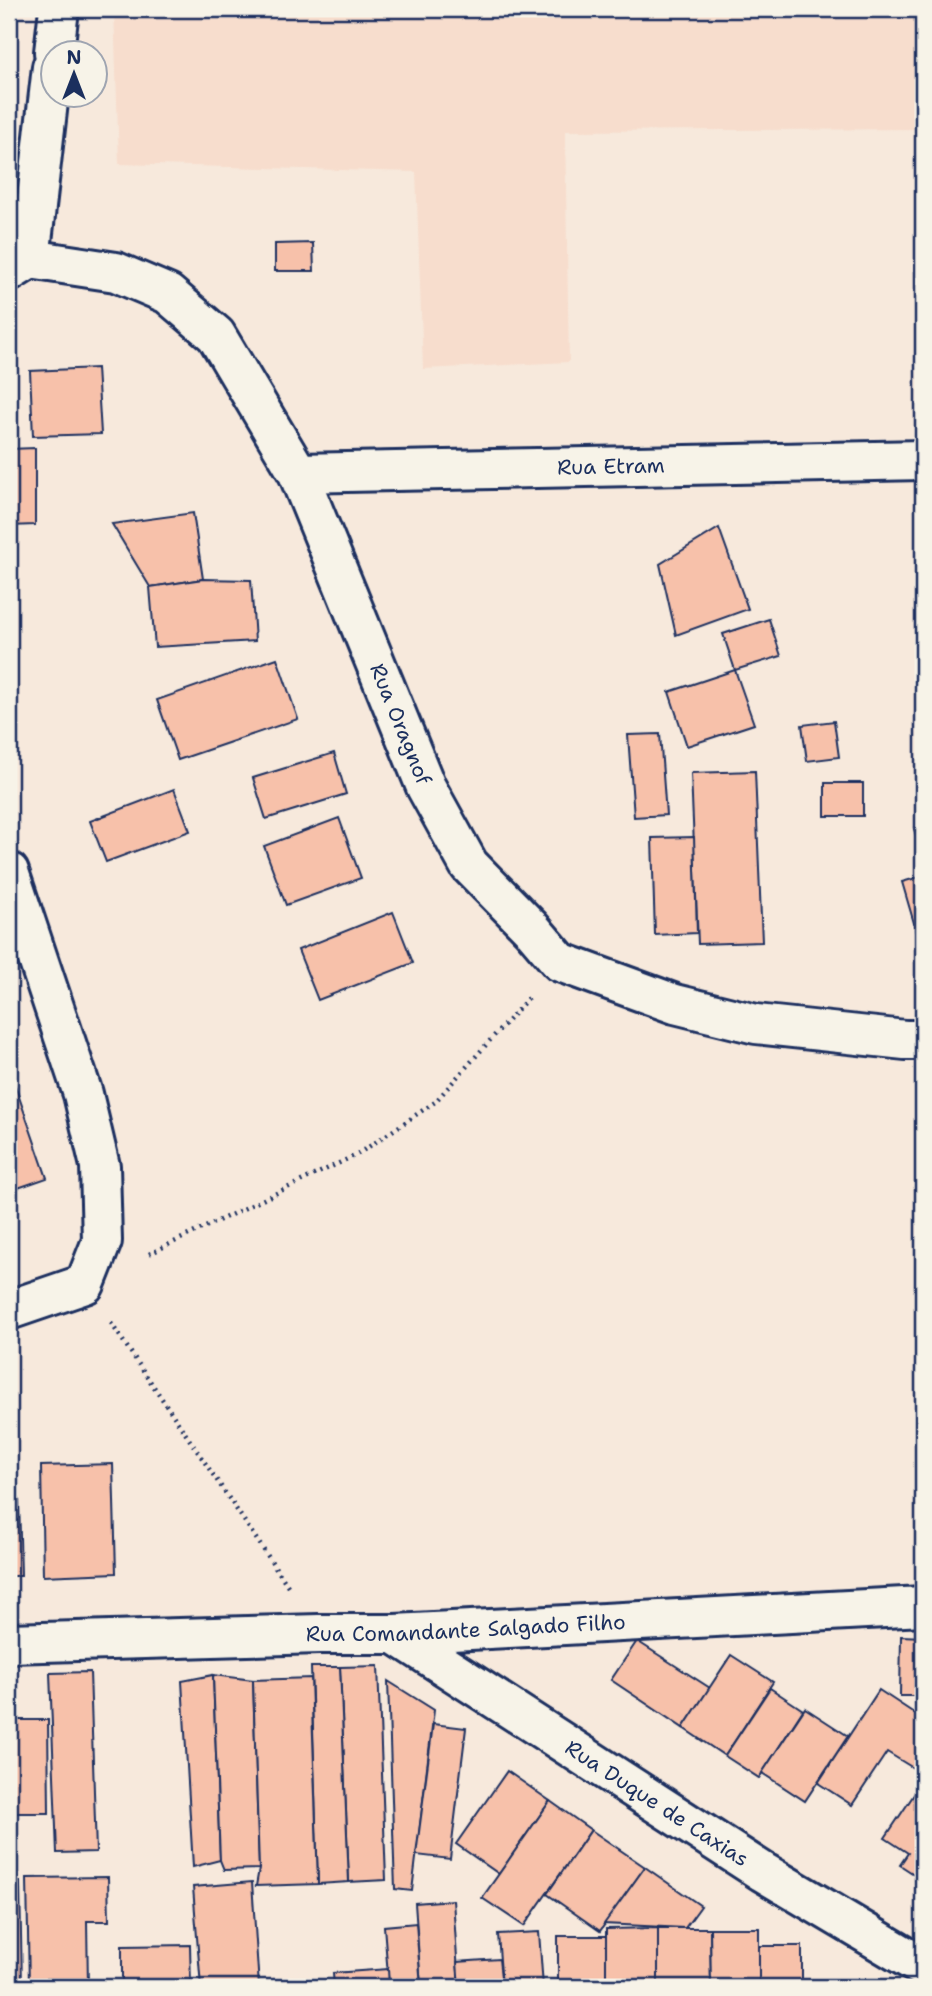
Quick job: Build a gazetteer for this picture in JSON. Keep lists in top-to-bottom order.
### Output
{
  "streets": {
    "street": [
      "Rua Etram",
      "Rua Oragnof",
      "Rua Comandante Salgado Filho",
      "Rua Duque de Caxias"
    ]
  },
  "crossings": [
    ["Rua Etram", "Rua Oragnof"],
    ["Rua Comandante Salgado Filho", "Rua Duque de Caxias"]
  ],
  "north": "top"
}
